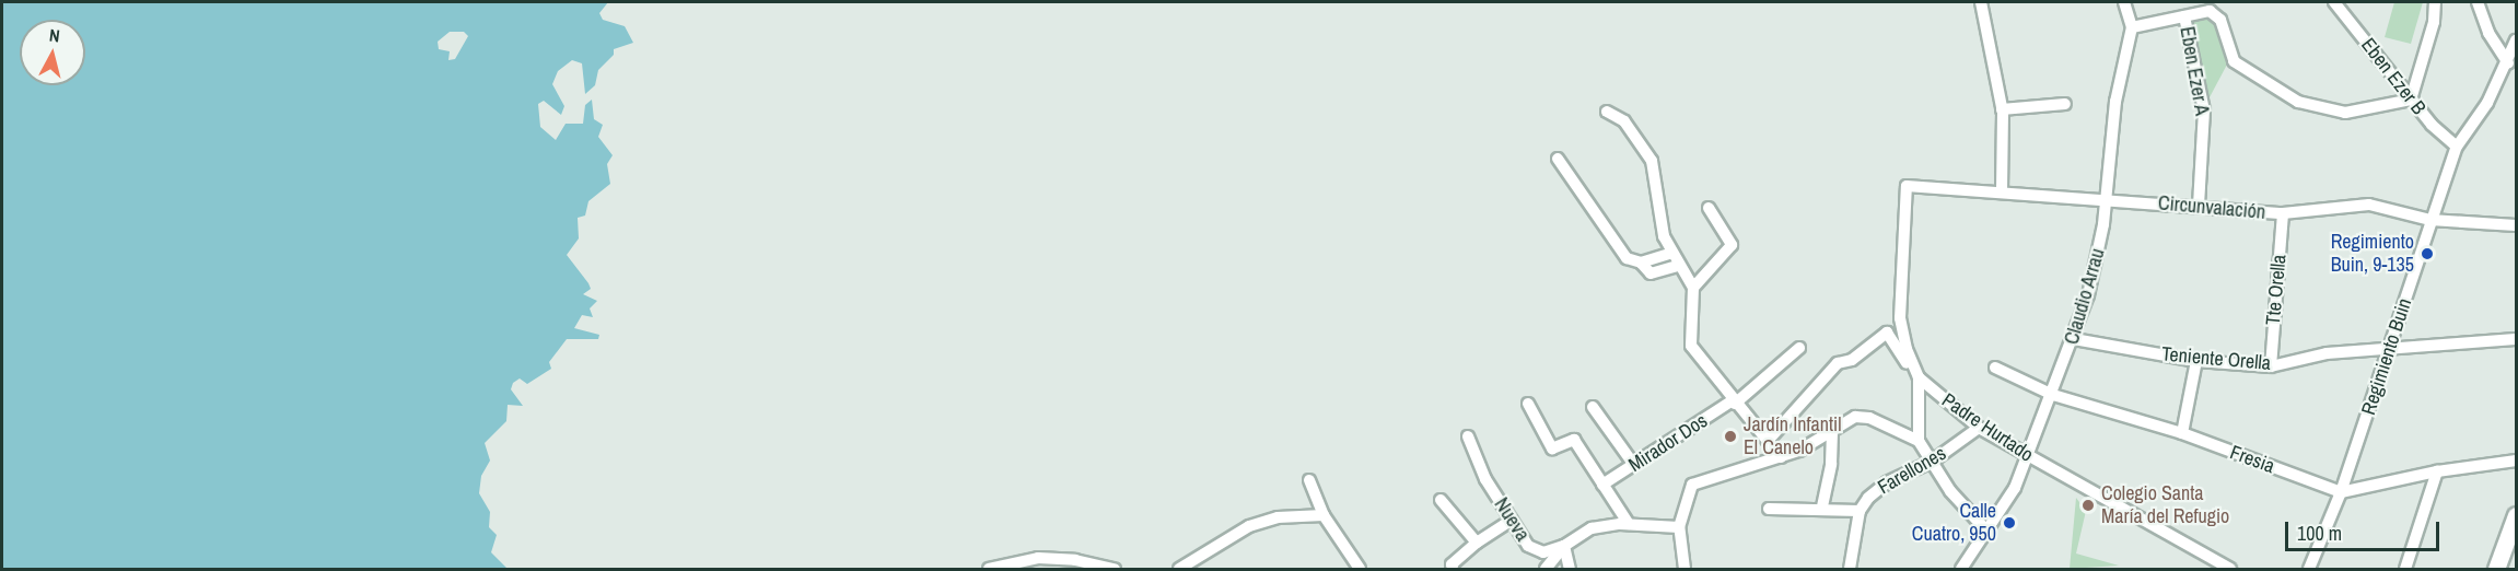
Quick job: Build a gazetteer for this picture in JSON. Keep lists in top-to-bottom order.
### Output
{
  "streets": {
    "street": [
      "Eben Ezer A",
      "Eben Ezer B",
      "Circunvalación",
      "Tte Orella",
      "Claudio Arrau",
      "Regimiento Buin",
      "Teniente Orella",
      "Padre Hurtado",
      "Mirador Dos",
      "Fresia",
      "Farellones",
      "Nueva"
    ]
  },
  "crossings": [
    ["Eben Ezer A", "Circunvalación"],
    ["Eben Ezer A", "Claudio Arrau"],
    ["Eben Ezer B", "Regimiento Buin"],
    ["Circunvalación", "Tte Orella"],
    ["Circunvalación", "Claudio Arrau"],
    ["Circunvalación", "Regimiento Buin"],
    ["Circunvalación", "Padre Hurtado"],
    ["Tte Orella", "Teniente Orella"],
    ["Claudio Arrau", "Teniente Orella"],
    ["Claudio Arrau", "Padre Hurtado"],
    ["Claudio Arrau", "Fresia"],
    ["Regimiento Buin", "Teniente Orella"],
    ["Regimiento Buin", "Fresia"],
    ["Padre Hurtado", "Farellones"]
  ],
  "places": [
    "Regimiento Buin, 9-135",
    "Jardín Infantil El Canelo",
    "Colegio Santa María del Refugio",
    "Calle Cuatro, 950"
  ],
  "scale_bar": "100 m",
  "north": "top"
}
